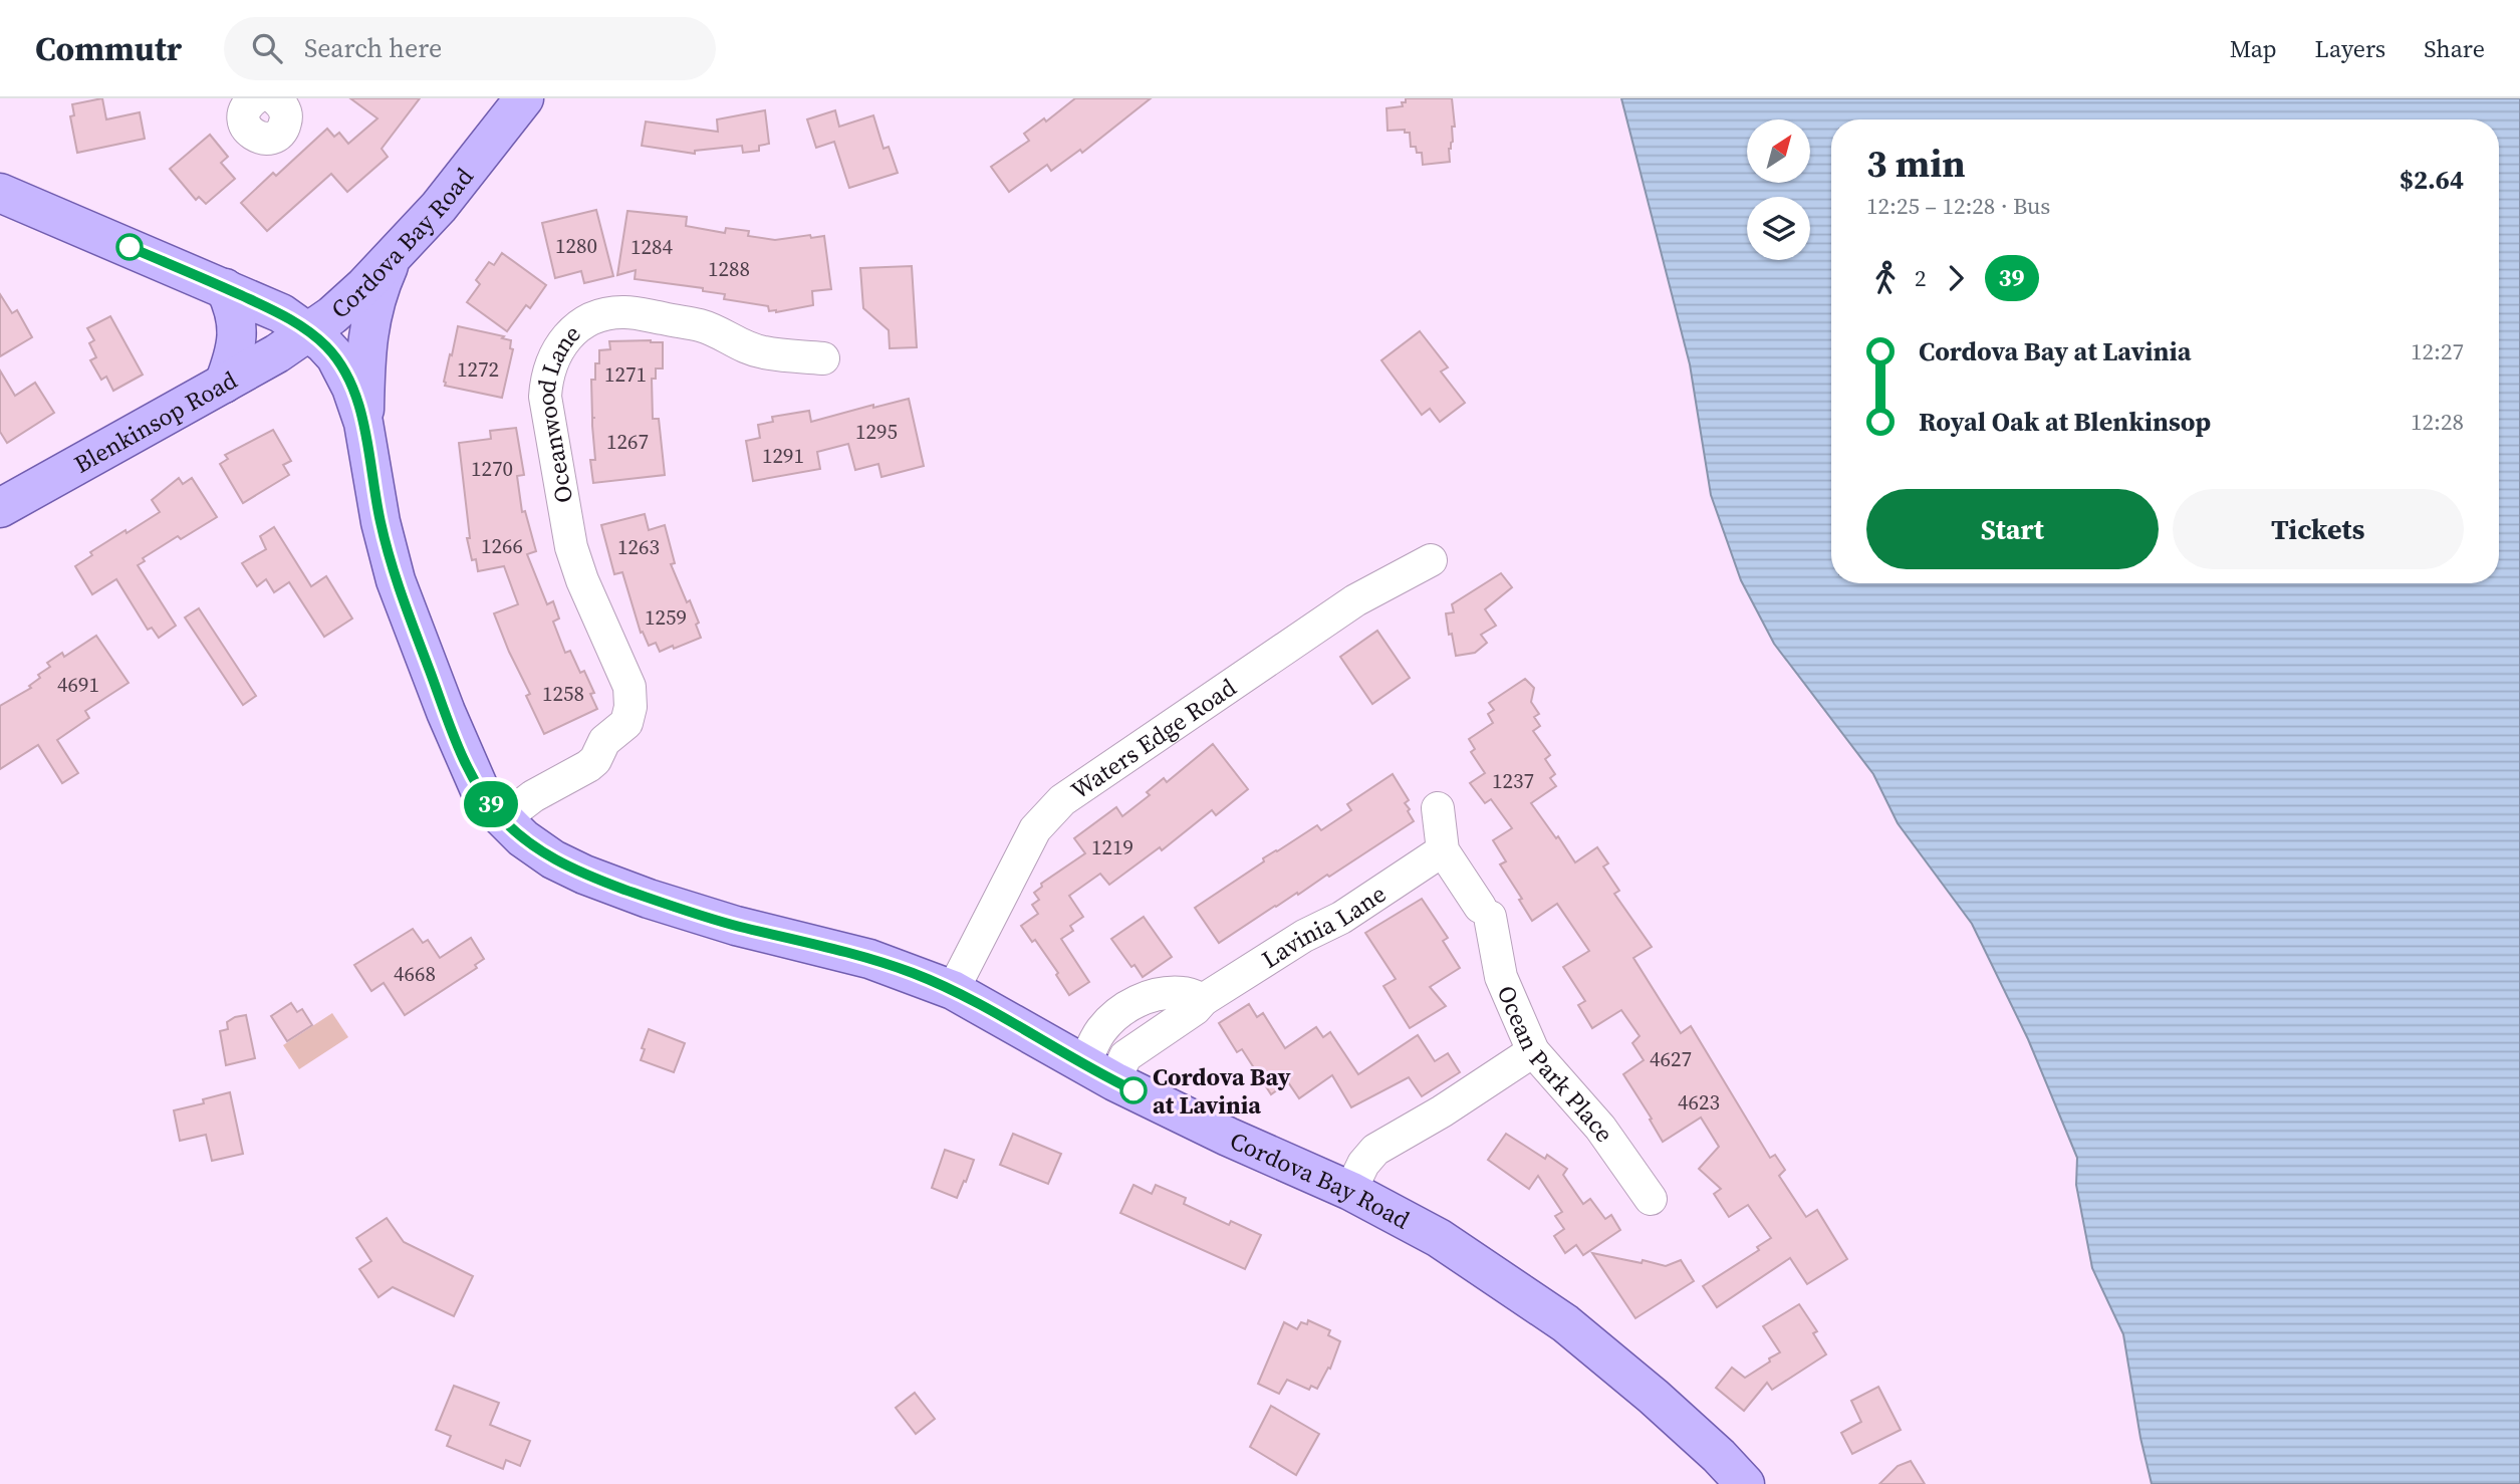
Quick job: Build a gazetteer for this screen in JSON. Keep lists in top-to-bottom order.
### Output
{
  "streets": {
    "main road": ["Cordova Bay Road", "Blenkinsop Road"],
    "street": [
      "Oceanwood Lane",
      "Waters Edge Road",
      "Lavinia Lane",
      "Ocean Park Place"
    ]
  },
  "crossings": [
    ["Cordova Bay Road", "Oceanwood Lane"],
    ["Cordova Bay Road", "Blenkinsop Road"],
    ["Cordova Bay Road", "Waters Edge Road"],
    ["Cordova Bay Road", "Lavinia Lane"],
    ["Lavinia Lane", "Ocean Park Place"]
  ],
  "places": ["Cordova Bay at Lavinia"],
  "lines": ["bus line 39"],
  "house_numbers": [
    "1280",
    "1284",
    "1288",
    "1272",
    "1271",
    "1295",
    "1267",
    "1291",
    "1270",
    "1266",
    "1263",
    "1259",
    "4691",
    "1258",
    "1237",
    "1219",
    "4668",
    "4627",
    "4623"
  ],
  "north": "top right",
  "page": {
    "header": "Commutr",
    "search": "Search here",
    "nav": ["Map", "Layers", "Share"],
    "on_map": "39",
    "heading": ["3 min", "12:25 – 12:28 · Bus", "$2.64"],
    "legs": ["2", "39"],
    "list": [
      {
        "name": "Cordova Bay at Lavinia",
        "value": "12:27"
      },
      {
        "name": "Royal Oak at Blenkinsop",
        "value": "12:28"
      }
    ],
    "buttons": ["Start", "Tickets"]
  }
}
